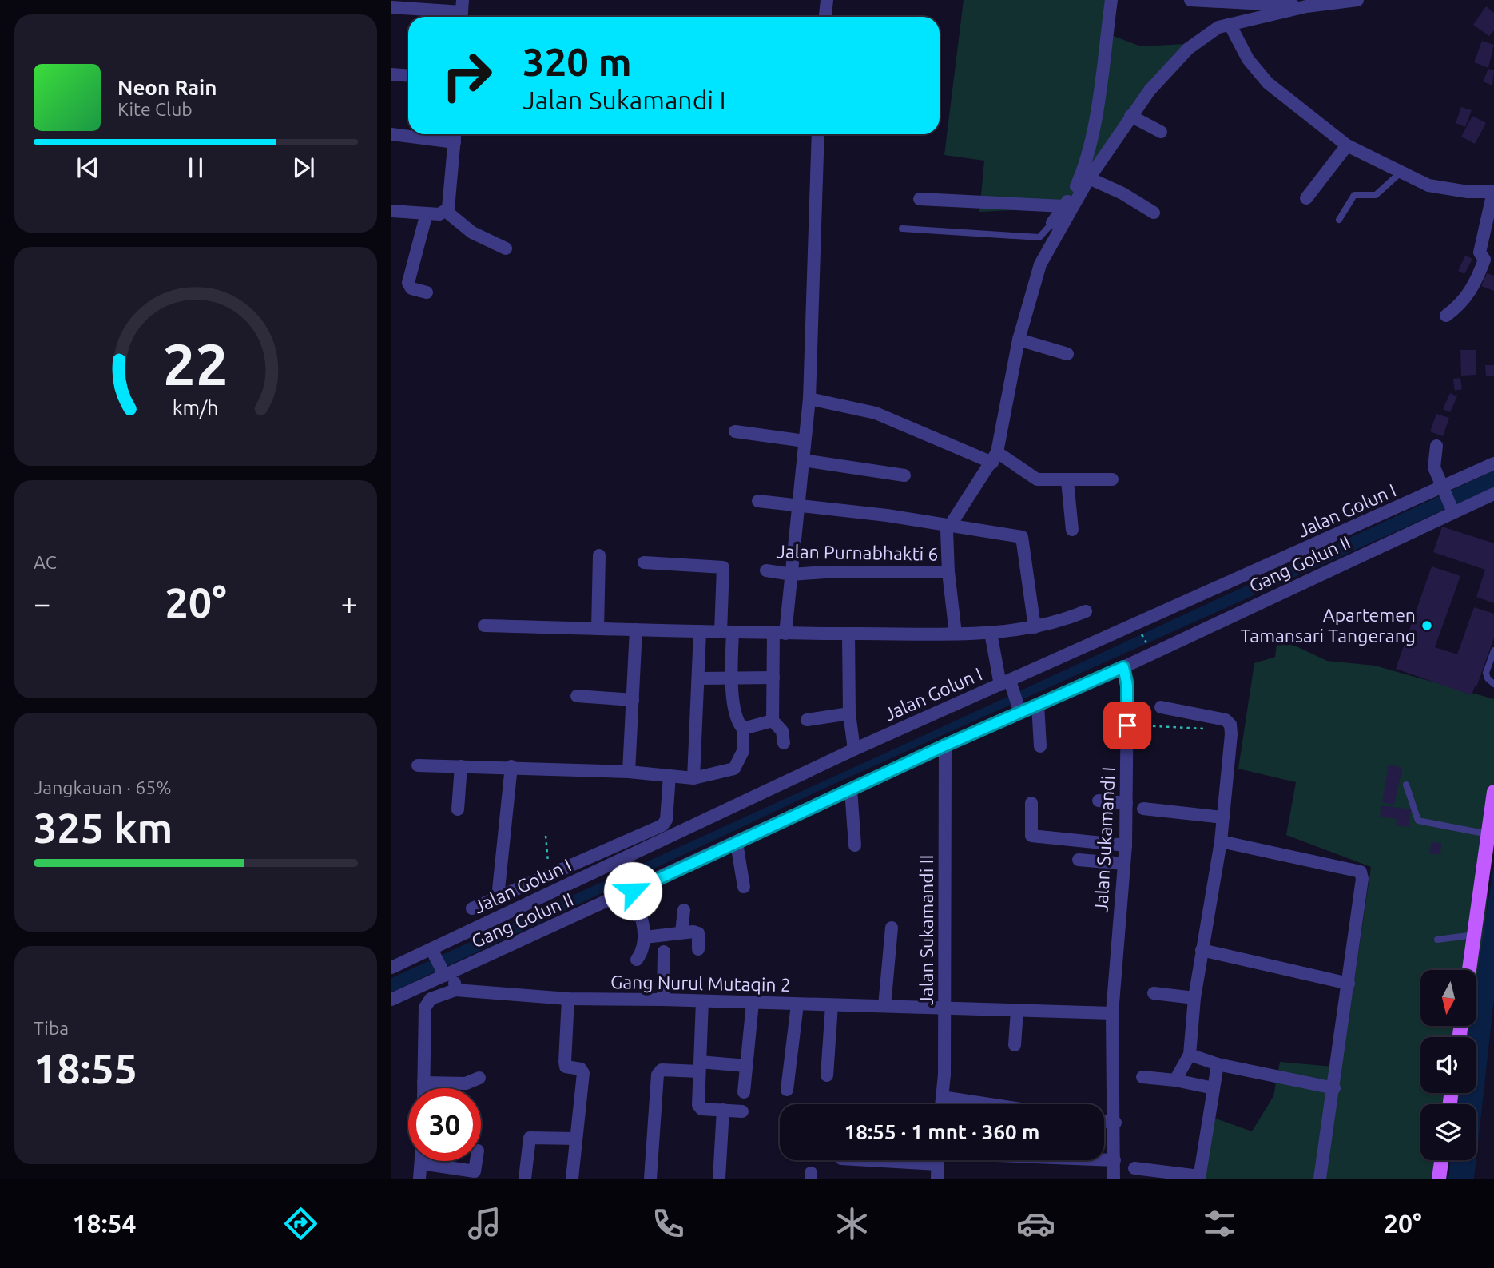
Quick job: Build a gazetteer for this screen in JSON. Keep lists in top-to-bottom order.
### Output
{
  "streets": {
    "street": [
      "Jalan Golun I",
      "Jalan Purnabhakti 6",
      "Gang Golun II",
      "Jalan Sukamandi I",
      "Jalan Sukamandi II",
      "Gang Nurul Mutaqin 2"
    ]
  },
  "crossings": [
    ["Gang Golun II", "Jalan Sukamandi I"],
    ["Gang Golun II", "Jalan Sukamandi II"],
    ["Jalan Sukamandi I", "Gang Nurul Mutaqin 2"],
    ["Jalan Sukamandi II", "Gang Nurul Mutaqin 2"]
  ],
  "places": ["Apartemen Tamansari Tangerang"],
  "north": "bottom",
  "page": {
    "turn": ["320 m", "Jalan Sukamandi I"],
    "song": ["Neon Rain", "Kite Club"],
    "tile": [
      "AC",
      ["Jangkauan · 65%", "325 km"],
      ["Tiba", "18:55"]
    ],
    "heat": ["−", "20°", "+"],
    "limit": "30",
    "trip": "18:55 · 1 mnt · 360 m",
    "tabs": ["18:54", "20°"],
    "gauge": ["22", "km/h"]
  }
}
